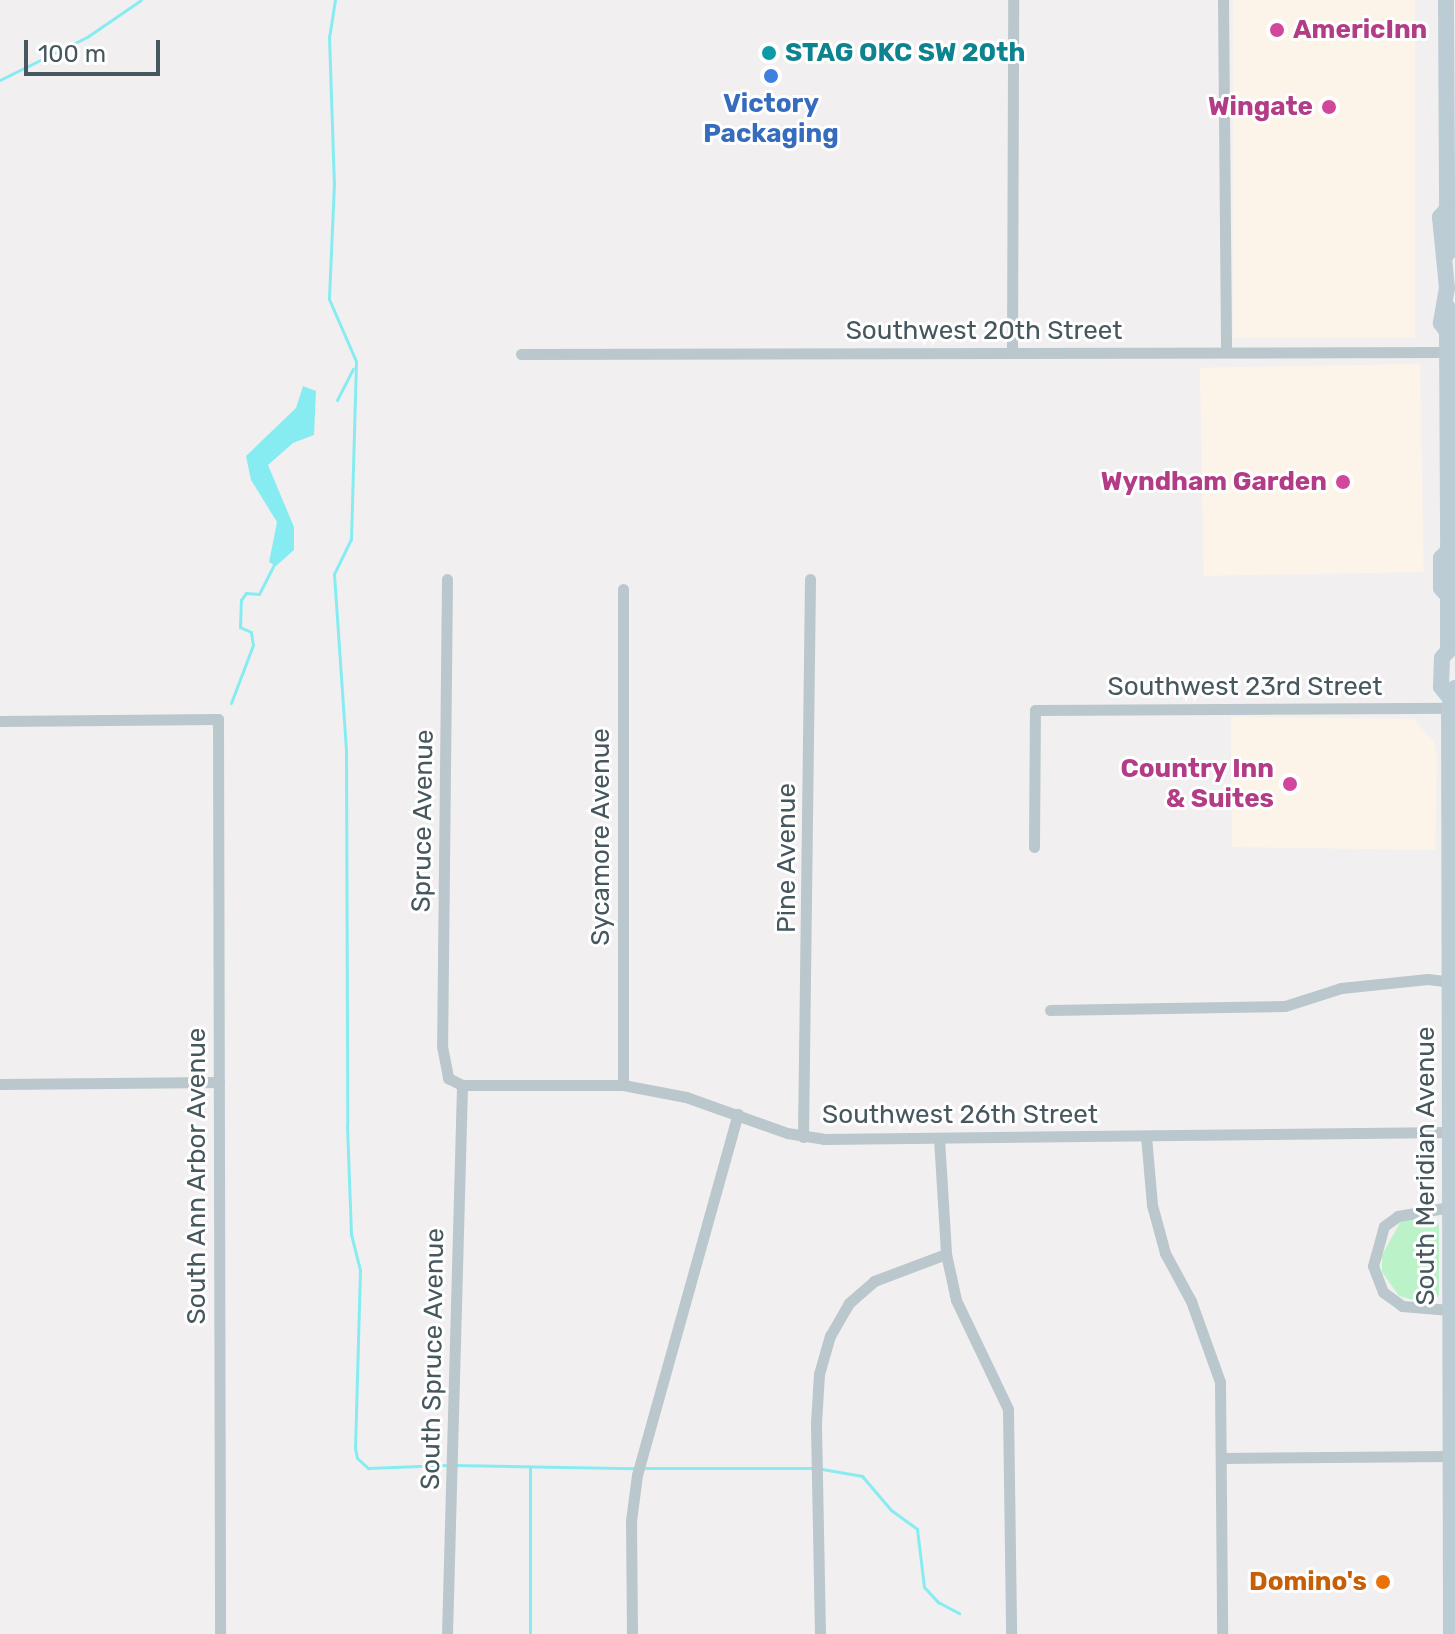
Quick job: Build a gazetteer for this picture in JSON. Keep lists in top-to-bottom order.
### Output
{
  "streets": {
    "main road": ["South Meridian Avenue"],
    "street": [
      "Southwest 20th Street",
      "Southwest 23rd Street",
      "Spruce Avenue",
      "Sycamore Avenue",
      "Pine Avenue",
      "Southwest 26th Street",
      "South Ann Arbor Avenue",
      "South Spruce Avenue"
    ]
  },
  "crossings": [
    ["Southwest 20th Street", "South Meridian Avenue"],
    ["Southwest 23rd Street", "South Meridian Avenue"],
    ["Spruce Avenue", "Southwest 26th Street"],
    ["Spruce Avenue", "South Spruce Avenue"],
    ["Sycamore Avenue", "Southwest 26th Street"],
    ["Pine Avenue", "Southwest 26th Street"],
    ["Southwest 26th Street", "South Meridian Avenue"],
    ["Southwest 26th Street", "South Spruce Avenue"]
  ],
  "places": [
    "AmericInn",
    "STAG OKC SW 20th",
    "Victory Packaging",
    "Wingate",
    "Wyndham Garden",
    "Country Inn & Suites",
    "Domino's"
  ],
  "scale_bar": "100 m"
}
